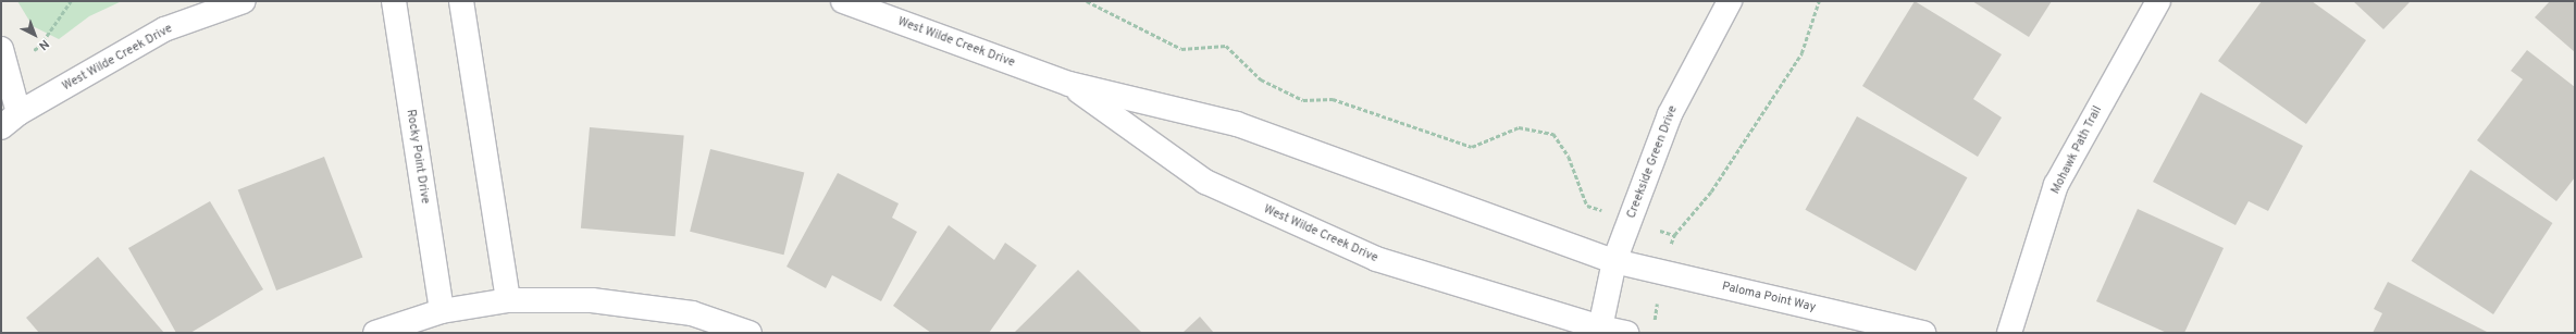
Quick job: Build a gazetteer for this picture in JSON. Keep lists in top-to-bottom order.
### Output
{
  "streets": {
    "street": [
      "West Wilde Creek Drive",
      "Mohawk Path Trail",
      "Rocky Point Drive",
      "Creekside Green Drive",
      "Paloma Point Way"
    ]
  },
  "crossings": [
    ["West Wilde Creek Drive", "Creekside Green Drive"],
    ["West Wilde Creek Drive", "Paloma Point Way"],
    ["Creekside Green Drive", "Paloma Point Way"]
  ],
  "north": "bottom right"
}
